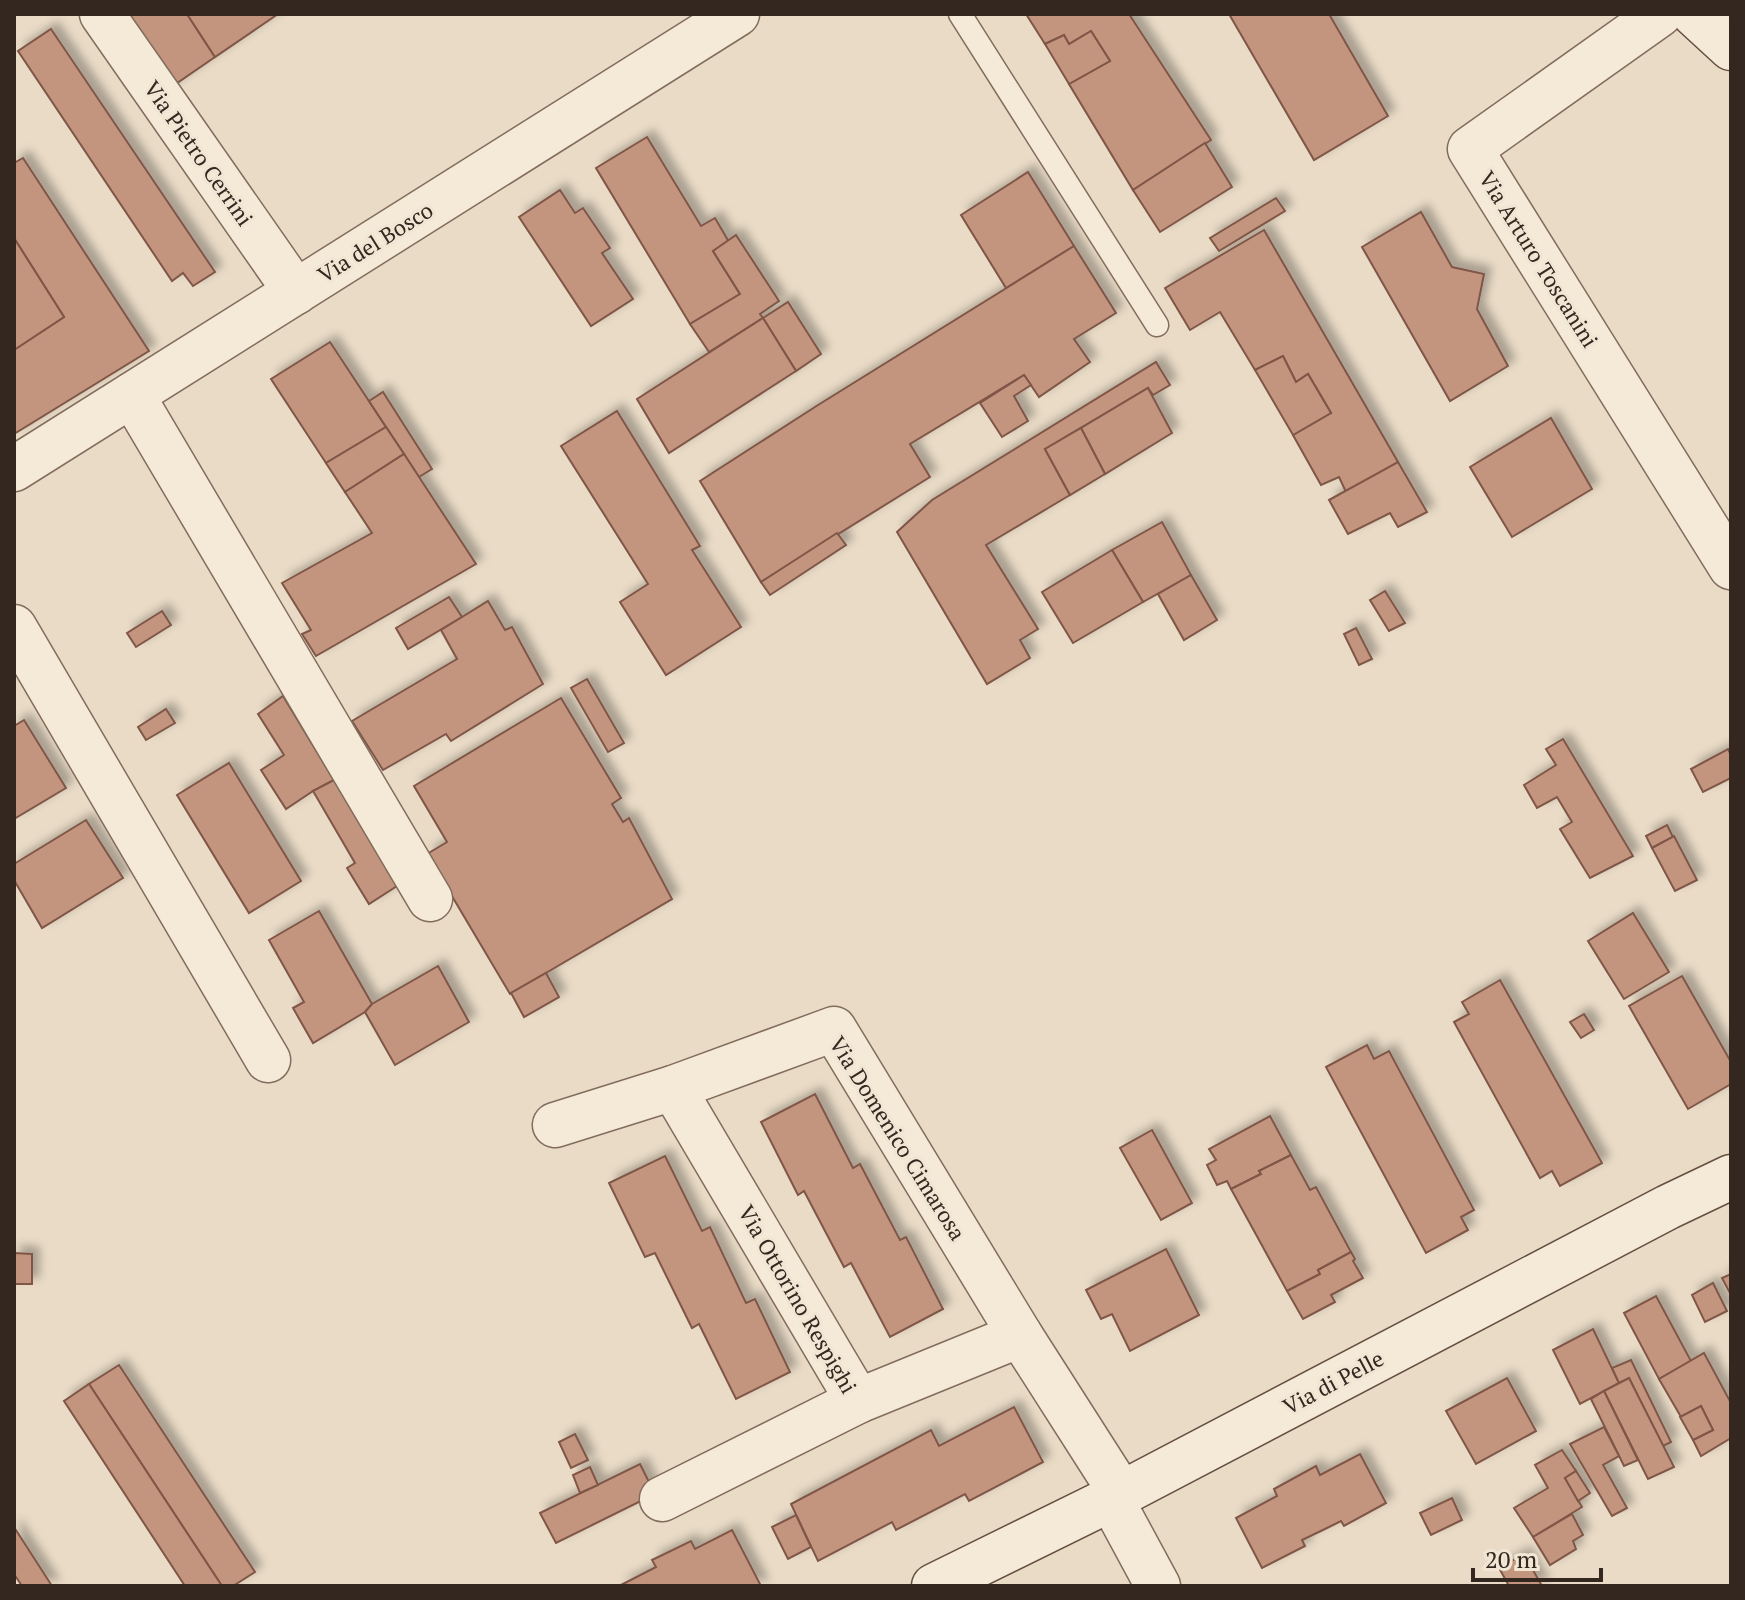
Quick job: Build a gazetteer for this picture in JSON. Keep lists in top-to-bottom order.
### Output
{
  "streets": {
    "street": [
      "Via Pietro Cerrini",
      "Via del Bosco",
      "Via Arturo Toscanini",
      "Via Domenico Cimarosa",
      "Via Ottorino Respighi",
      "Via di Pelle"
    ]
  },
  "crossings": [
    ["Via Pietro Cerrini", "Via del Bosco"],
    ["Via Domenico Cimarosa", "Via Ottorino Respighi"],
    ["Via Domenico Cimarosa", "Via di Pelle"]
  ],
  "scale_bar": "20 m"
}
